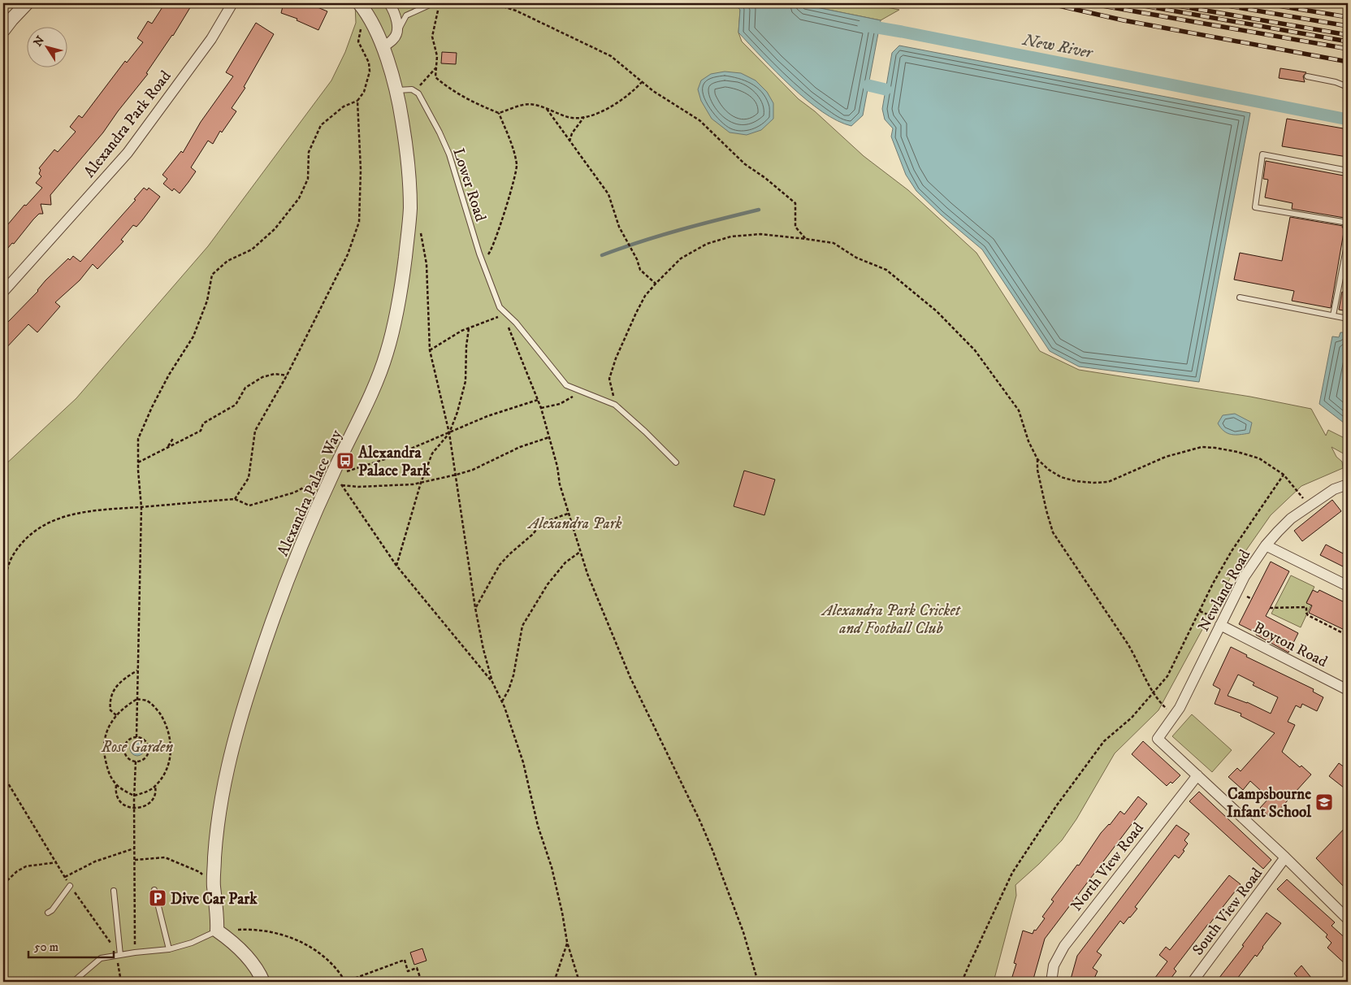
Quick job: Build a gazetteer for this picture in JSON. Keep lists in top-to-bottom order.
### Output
{
  "streets": {
    "street": [
      "Alexandra Park Road",
      "Alexandra Palace Way",
      "Newland Road",
      "Boyton Road",
      "North View Road",
      "South View Road"
    ],
    "lane": ["Lower Road"]
  },
  "crossings": [
    ["Lower Road", "Alexandra Palace Way"],
    ["Newland Road", "Boyton Road"],
    ["Newland Road", "North View Road"]
  ],
  "water": ["New River"],
  "parks": ["Alexandra Park", "Alexandra Park Cricket and Football Club", "Rose Garden"],
  "places": {
    "bus stop": ["Alexandra Palace Park"],
    "school or university": ["Campsbourne Infant School"],
    "parking": ["Dive Car Park"]
  },
  "scale_bar": "50 m",
  "north": "top left"
}
